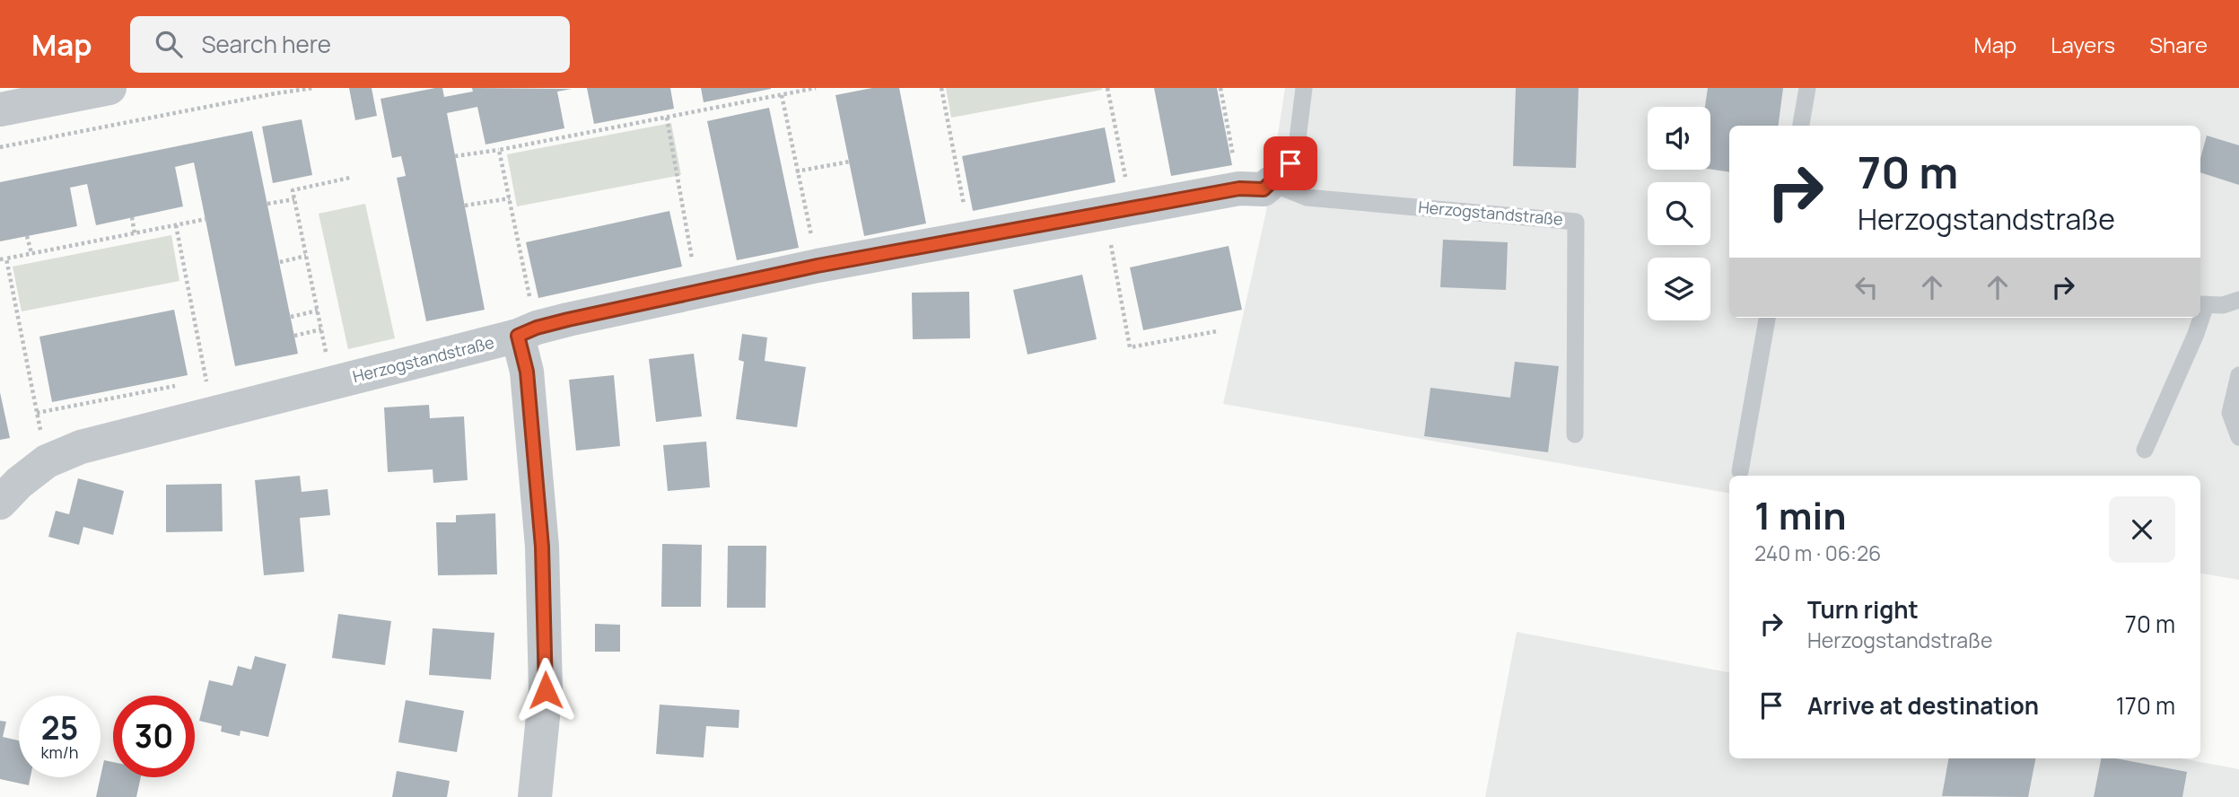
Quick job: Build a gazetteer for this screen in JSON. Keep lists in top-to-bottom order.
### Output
{
  "streets": {
    "street": ["Herzogstandstraße"]
  },
  "page": {
    "header": "Map",
    "search": "Search here",
    "nav": ["Map", "Layers", "Share"],
    "turn": ["70 m", "Herzogstandstraße"],
    "heading": ["1 min", "240 m · 06:26"],
    "list": [
      {
        "name": "Turn right",
        "note": "Herzogstandstraße",
        "value": "70 m"
      },
      {
        "name": "Arrive at destination",
        "value": "170 m"
      }
    ],
    "speed": "25 km/h",
    "limit": "30"
  }
}
